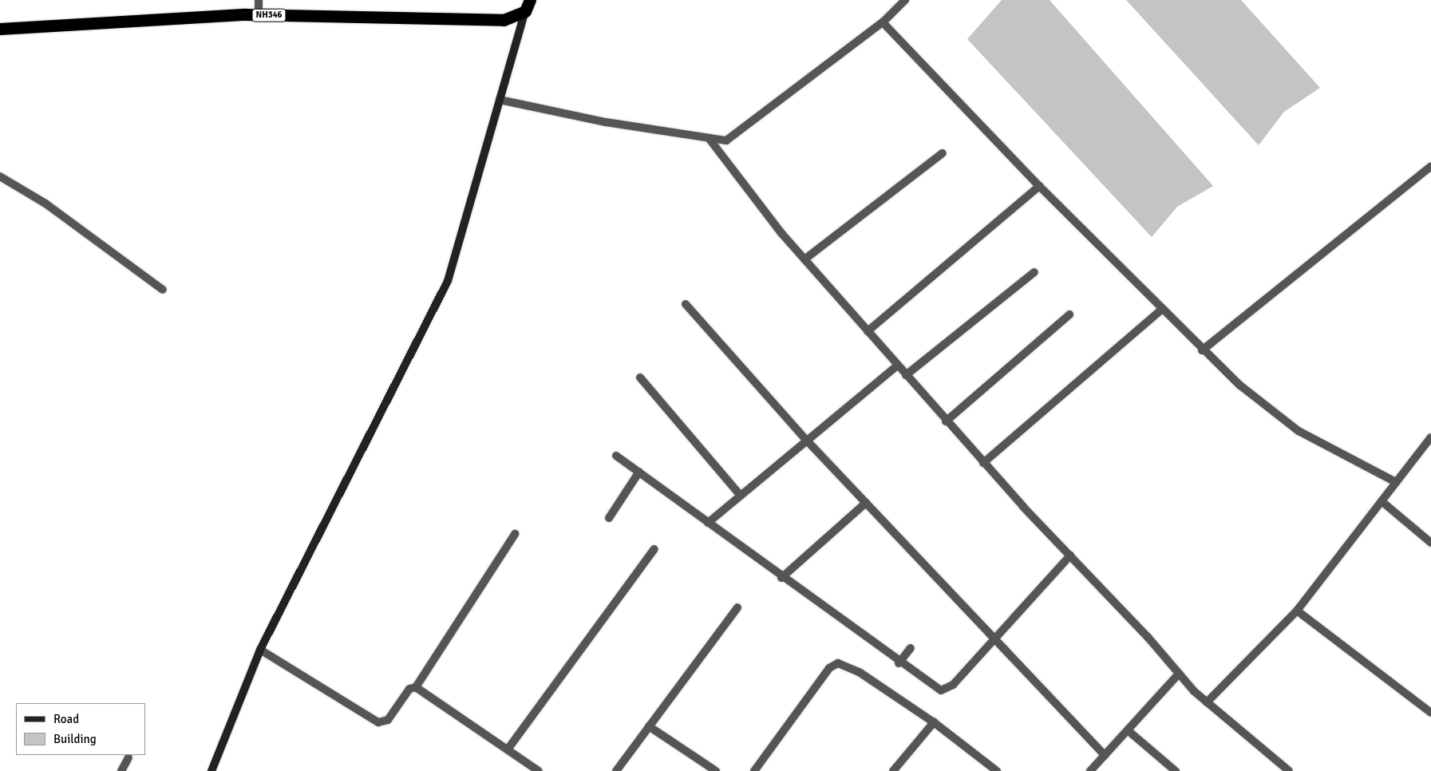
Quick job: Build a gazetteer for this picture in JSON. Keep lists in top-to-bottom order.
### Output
{
  "streets": {
    "highway": ["NH346"]
  },
  "legend": ["Road", "Building"]
}
